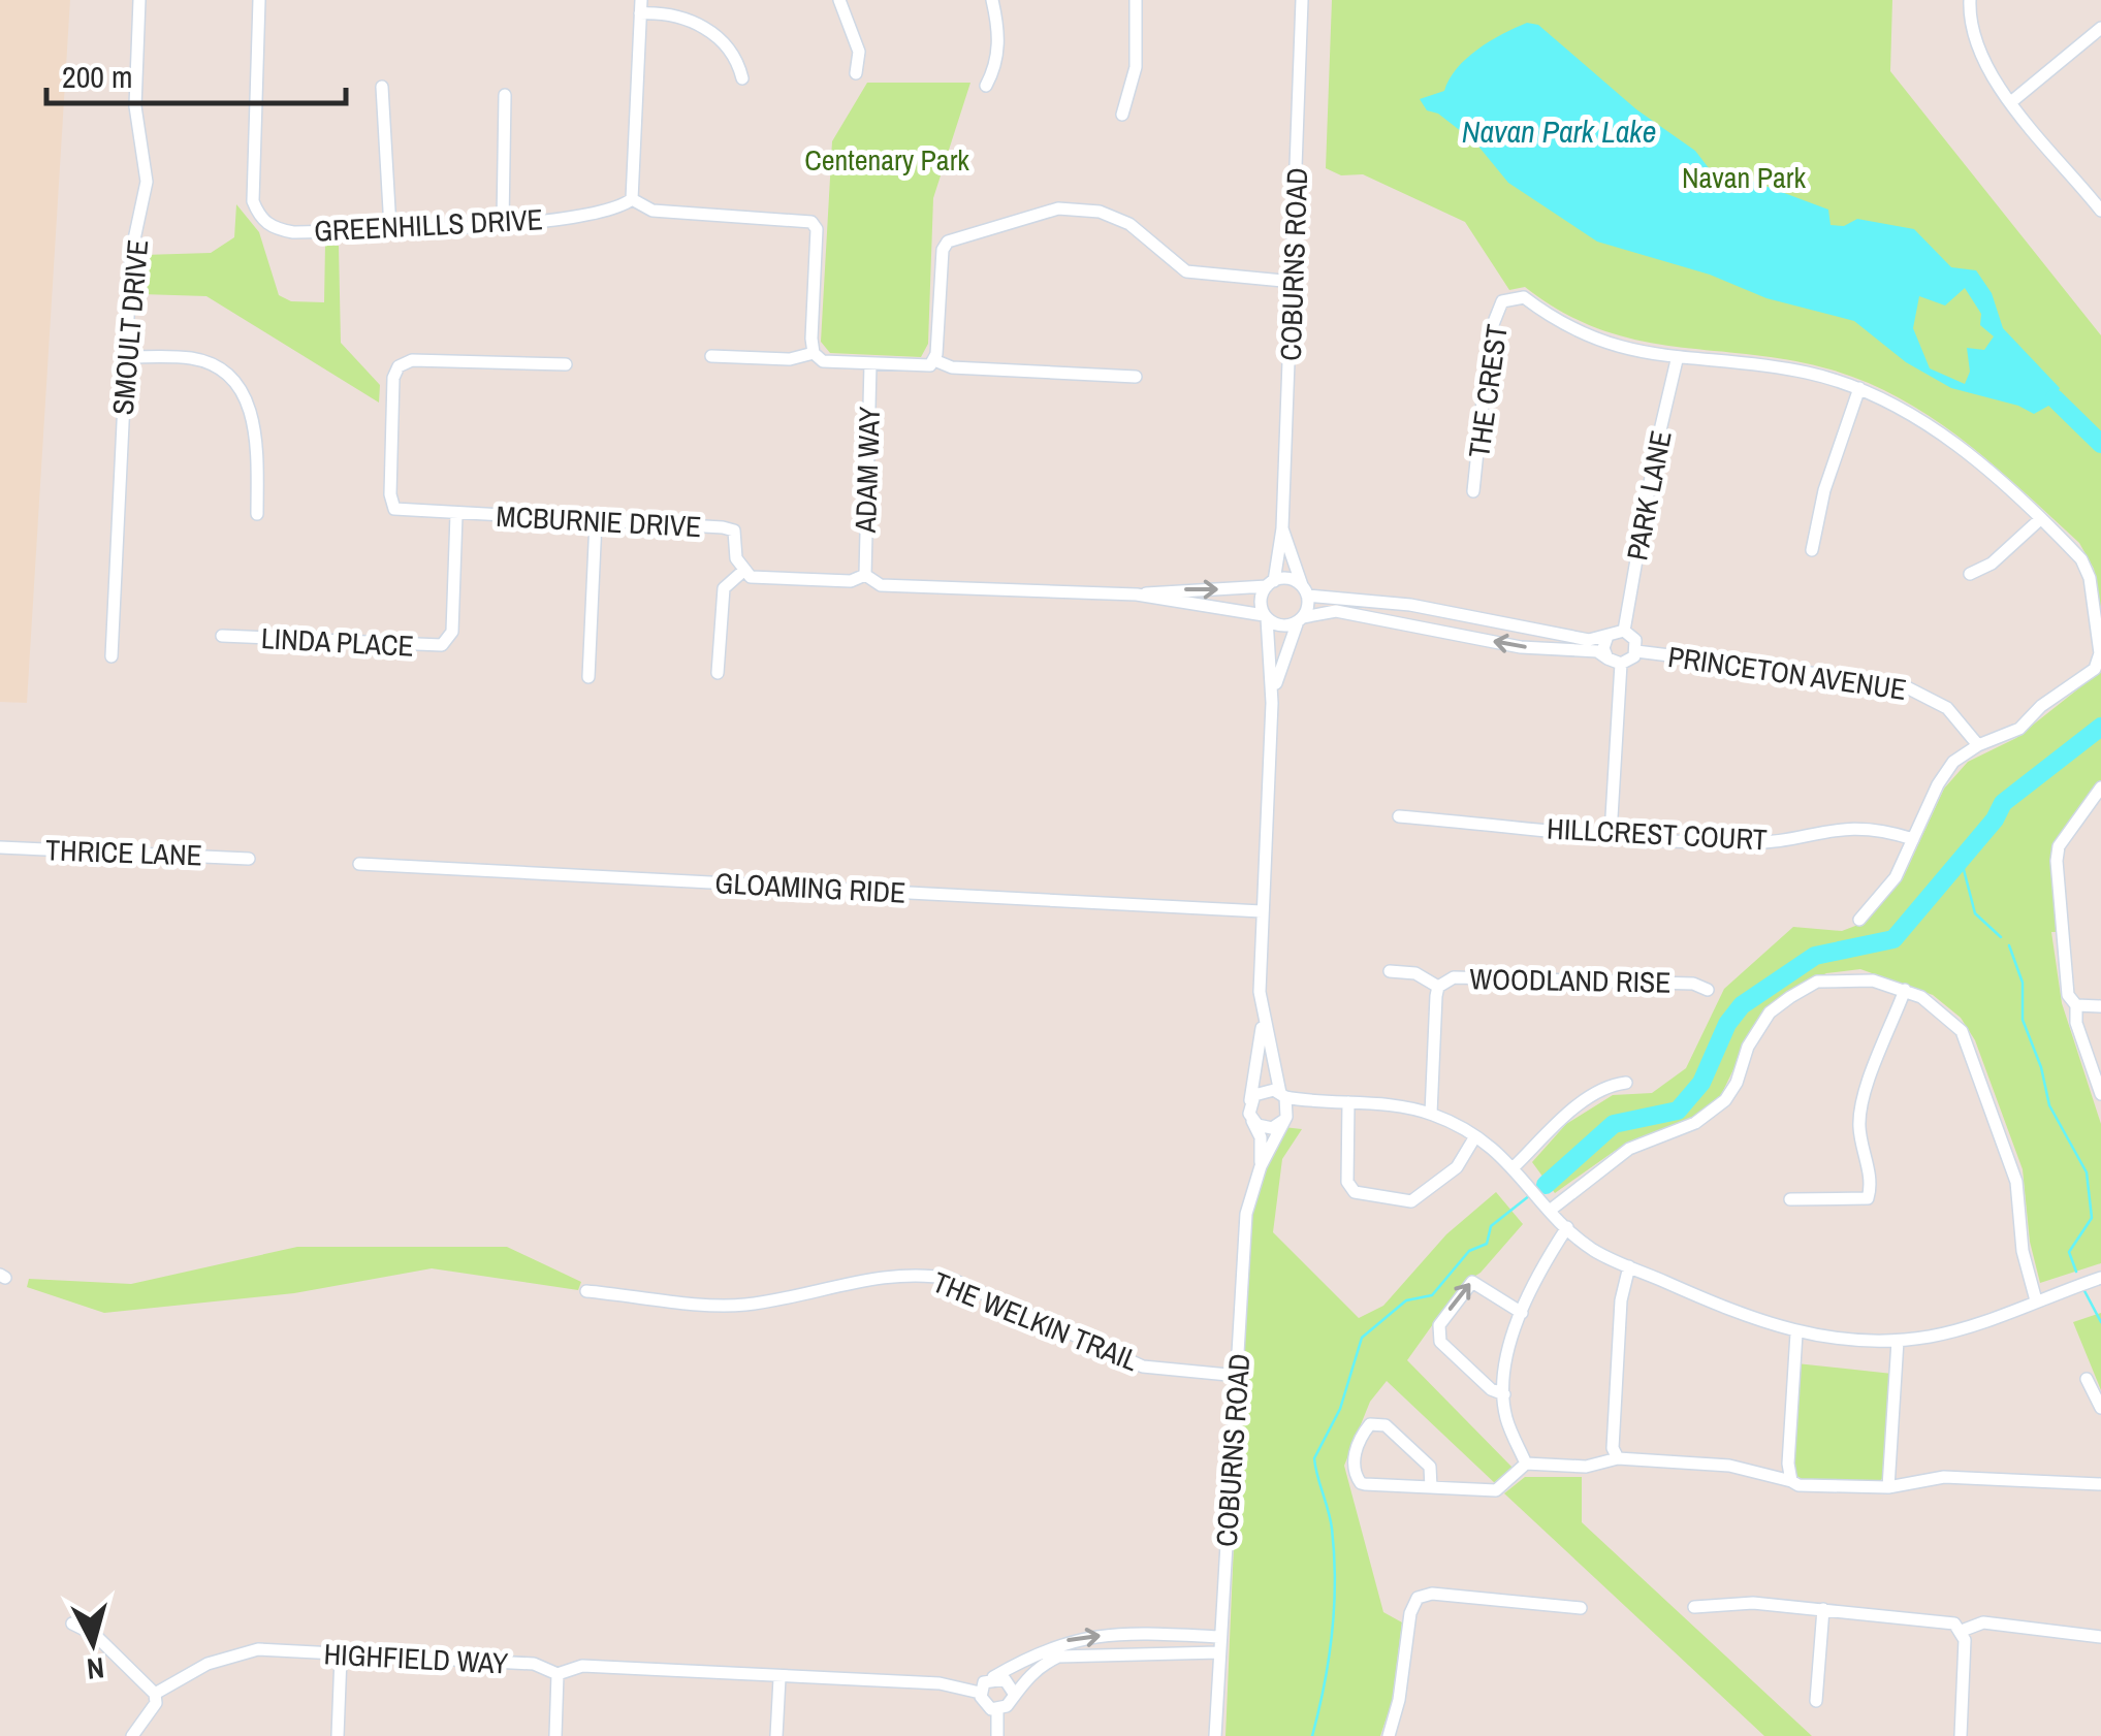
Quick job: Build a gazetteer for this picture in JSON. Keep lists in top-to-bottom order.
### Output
{
  "streets": {
    "street": [
      "GREENHILLS DRIVE",
      "COBURNS ROAD",
      "SMOULT DRIVE",
      "THE CREST",
      "ADAM WAY",
      "PARK LANE",
      "MCBURNIE DRIVE",
      "LINDA PLACE",
      "PRINCETON AVENUE",
      "HILLCREST COURT",
      "THRICE LANE",
      "GLOAMING RIDE",
      "WOODLAND RISE",
      "THE WELKIN TRAIL",
      "HIGHFIELD WAY"
    ]
  },
  "crossings": [
    ["COBURNS ROAD", "THE WELKIN TRAIL"],
    ["THE CREST", "PARK LANE"],
    ["PARK LANE", "PRINCETON AVENUE"],
    ["MCBURNIE DRIVE", "LINDA PLACE"]
  ],
  "water": ["Navan Park Lake"],
  "parks": ["Centenary Park", "Navan Park"],
  "scale_bar": "200 m",
  "north": "bottom"
}
